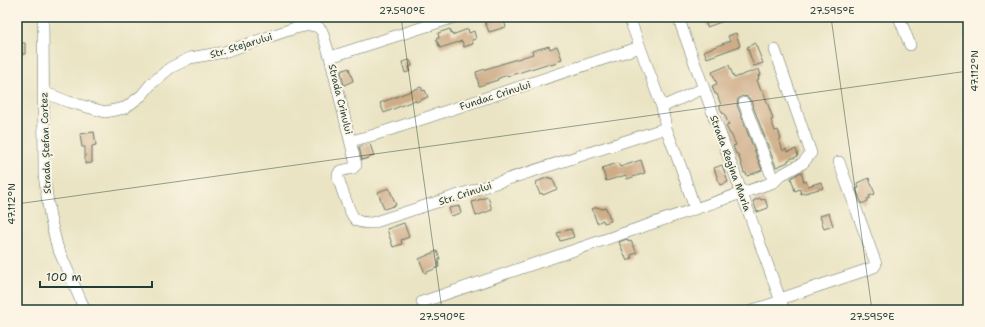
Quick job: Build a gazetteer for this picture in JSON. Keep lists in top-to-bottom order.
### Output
{
  "streets": {
    "street": [
      "Str. Stejarului",
      "Fundac Crinului",
      "Strada Crinului",
      "Strada Ștefan Cortez",
      "Strada Regina Maria",
      "Str. Crinului"
    ]
  },
  "crossings": [
    ["Str. Stejarului", "Strada Crinului"],
    ["Str. Stejarului", "Strada Ștefan Cortez"],
    ["Fundac Crinului", "Strada Crinului"],
    ["Fundac Crinului", "Str. Crinului"],
    ["Strada Crinului", "Str. Crinului"]
  ],
  "scale_bar": "100 m",
  "coordinates": ["27.590°E", "27.595°E", "47.112°N"]
}
